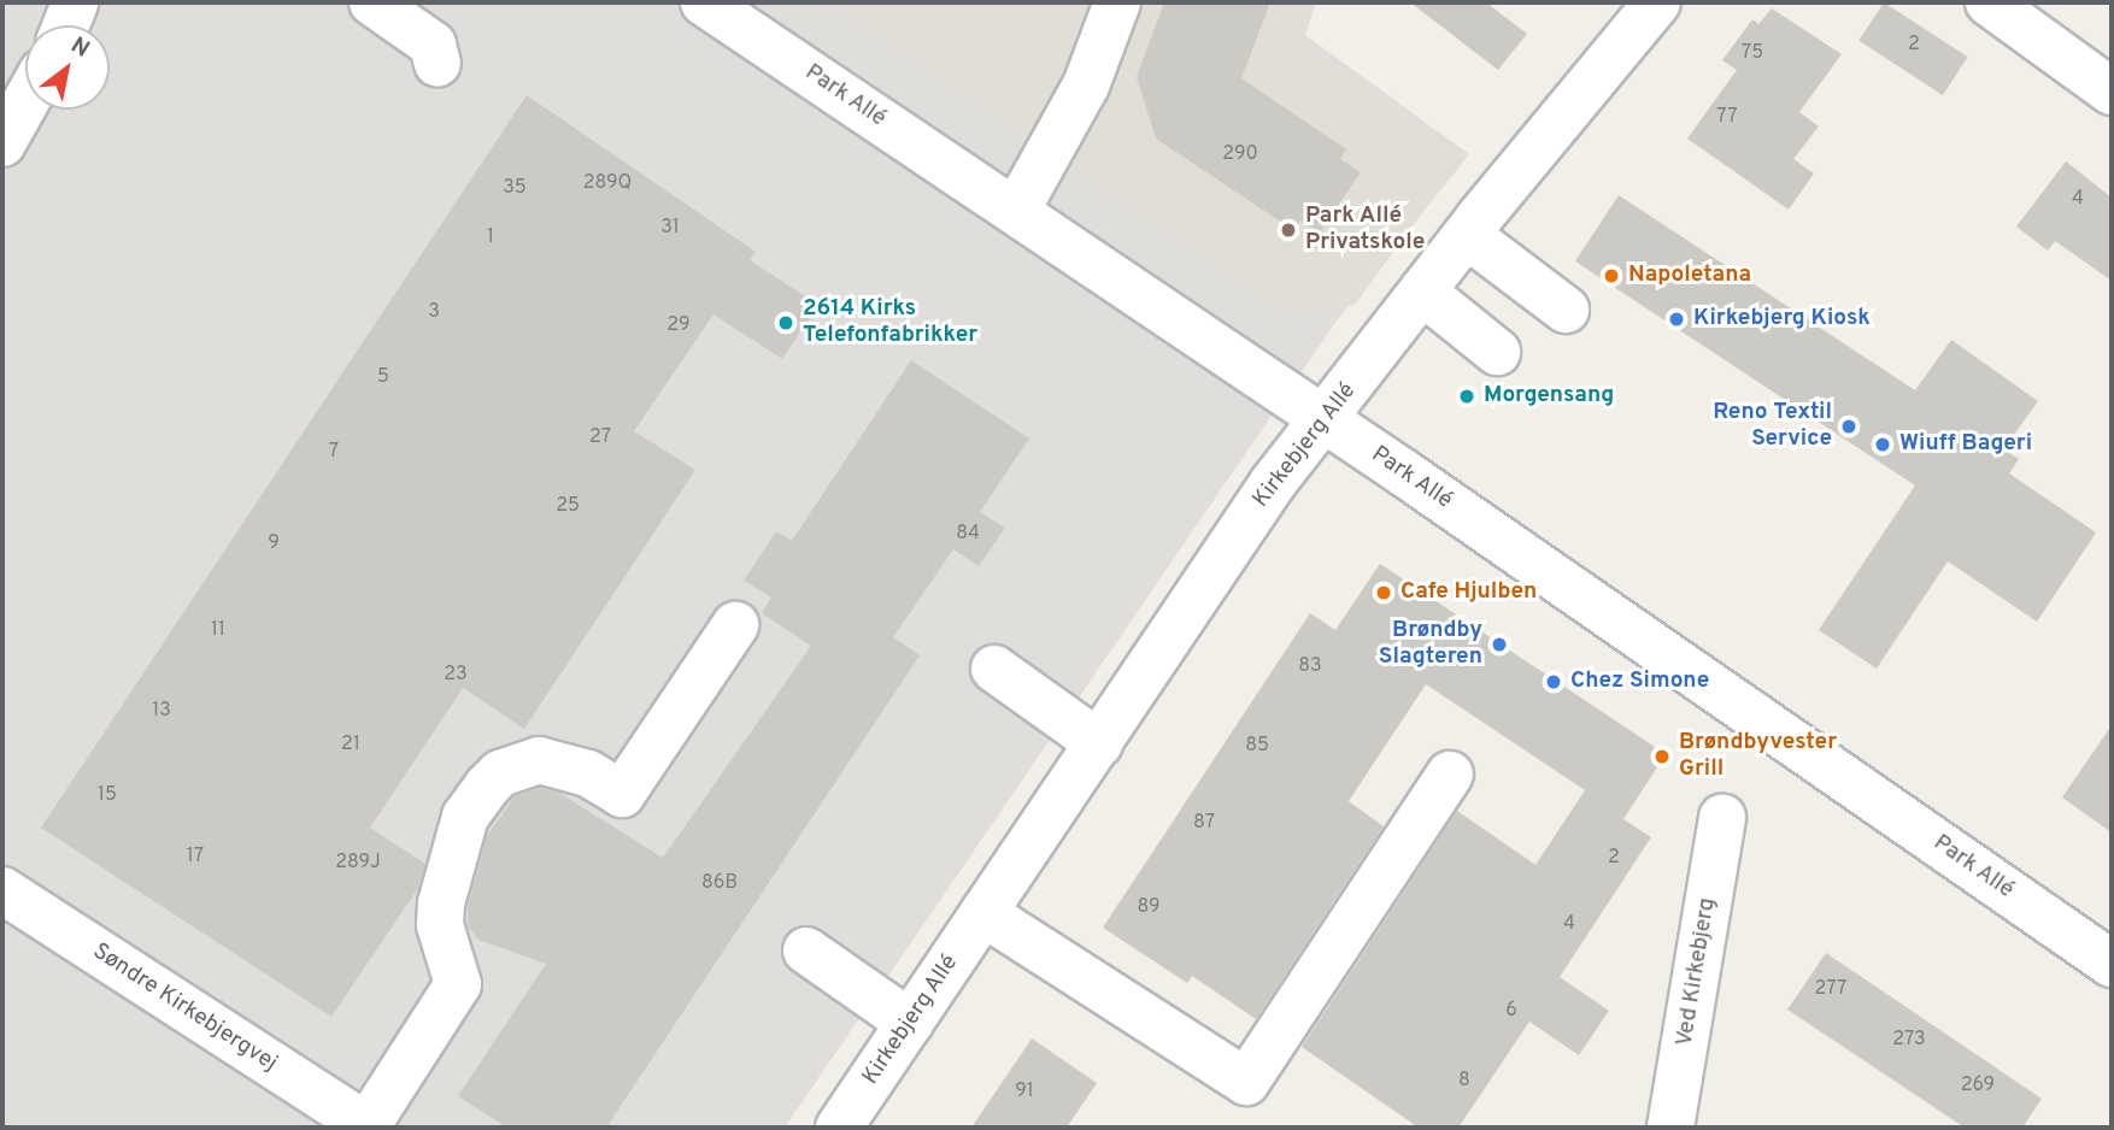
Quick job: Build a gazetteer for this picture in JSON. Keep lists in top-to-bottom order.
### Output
{
  "streets": {
    "street": [
      "Park Allé",
      "Kirkebjerg Allé",
      "Ved Kirkebjerg",
      "Søndre Kirkebjergvej"
    ]
  },
  "crossings": [
    ["Park Allé", "Kirkebjerg Allé"]
  ],
  "places": [
    "Park Allé Privatskole",
    "Napoletana",
    "Kirkebjerg Kiosk",
    "2614 Kirks Telefonfabrikker",
    "Morgensang",
    "Reno Textil Service",
    "Wiuff Bageri",
    "Cafe Hjulben",
    "Brøndby Slagteren",
    "Chez Simone",
    "Brøndbyvester Grill"
  ],
  "house_numbers": [
    "2",
    "75",
    "77",
    "290",
    "289Q",
    "35",
    "4",
    "31",
    "1",
    "3",
    "29",
    "5",
    "27",
    "7",
    "25",
    "84",
    "9",
    "11",
    "83",
    "23",
    "13",
    "21",
    "85",
    "15",
    "87",
    "17",
    "2",
    "289J",
    "86B",
    "89",
    "4",
    "277",
    "6",
    "273",
    "8",
    "269",
    "91"
  ],
  "north": "top right"
}
